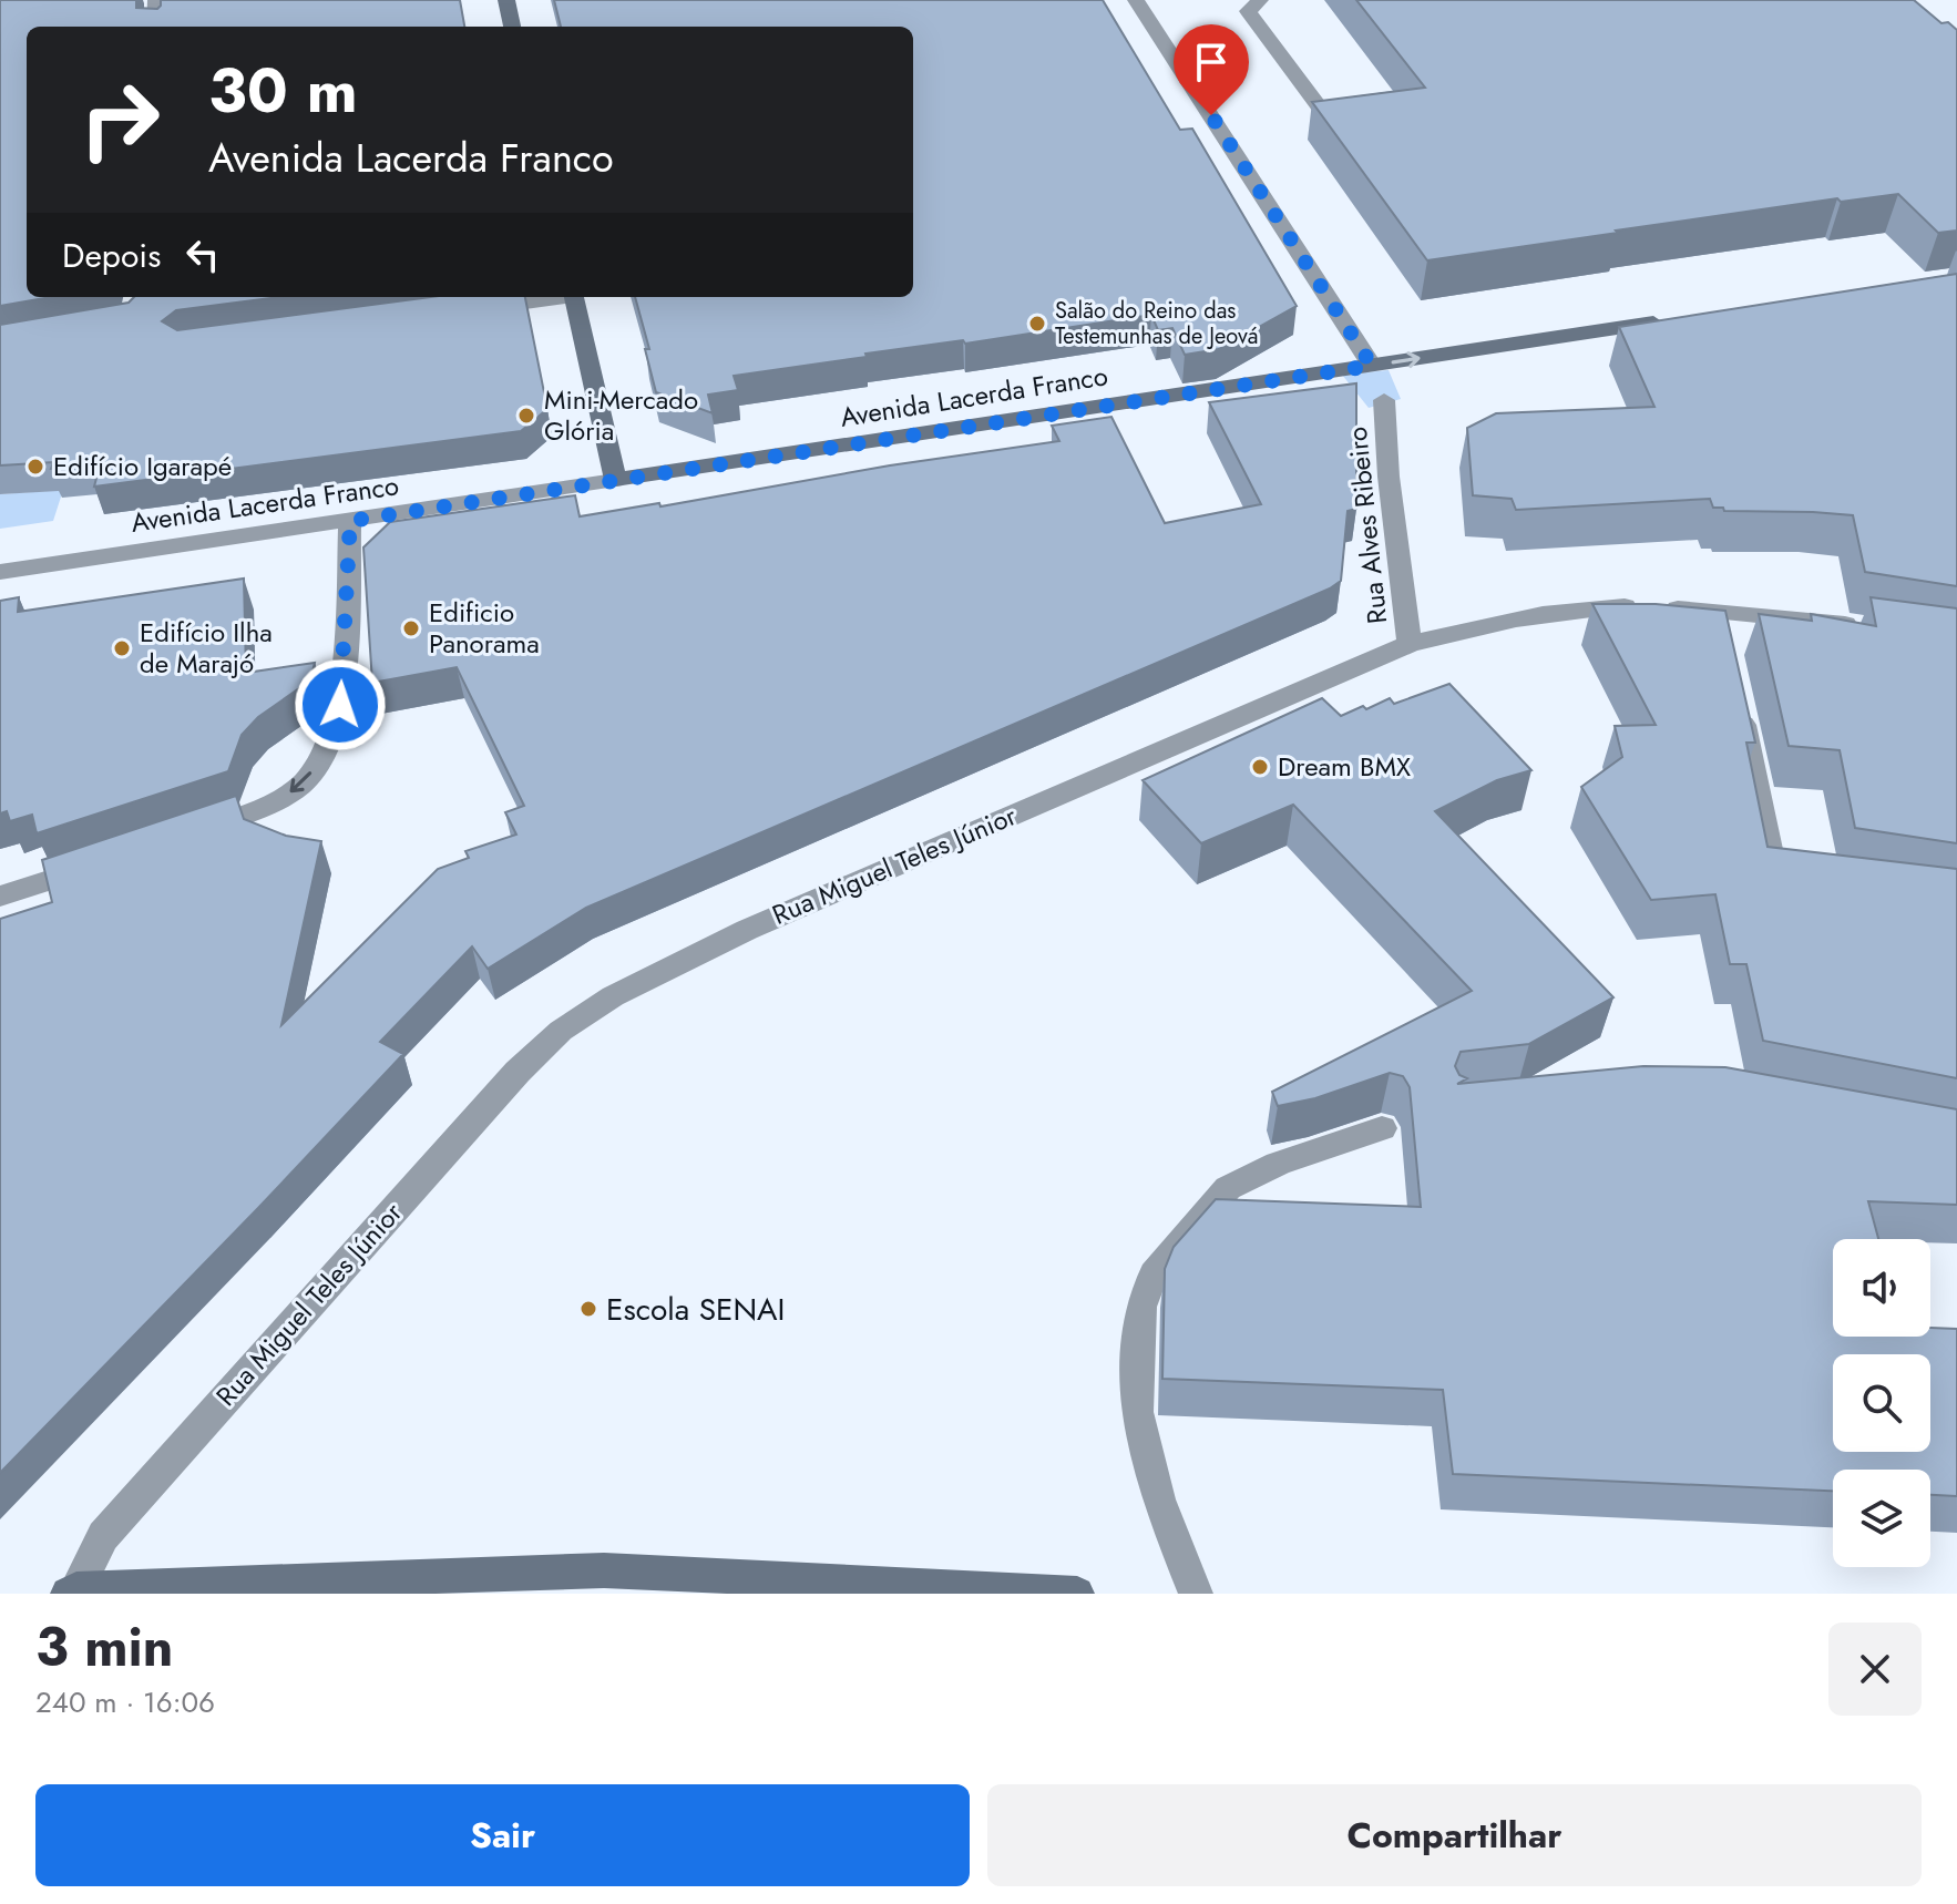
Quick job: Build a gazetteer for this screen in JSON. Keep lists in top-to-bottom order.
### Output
{
  "streets": {
    "street": ["Avenida Lacerda Franco", "Rua Alves Ribeiro", "Rua Miguel Teles Júnior"]
  },
  "crossings": [
    ["Rua Alves Ribeiro", "Rua Miguel Teles Júnior"]
  ],
  "places": [
    "Salão do Reino das Testemunhas de Jeová",
    "Mini-Mercado Glória",
    "Edifício Igarapé",
    "Edificio Panorama",
    "Edifício Ilha de Marajó",
    "Dream BMX",
    "Escola SENAI"
  ],
  "page": {
    "turn": ["30 m", "Avenida Lacerda Franco"],
    "then": "Depois",
    "heading": ["3 min", "240 m · 16:06"],
    "buttons": ["Sair", "Compartilhar"]
  }
}
